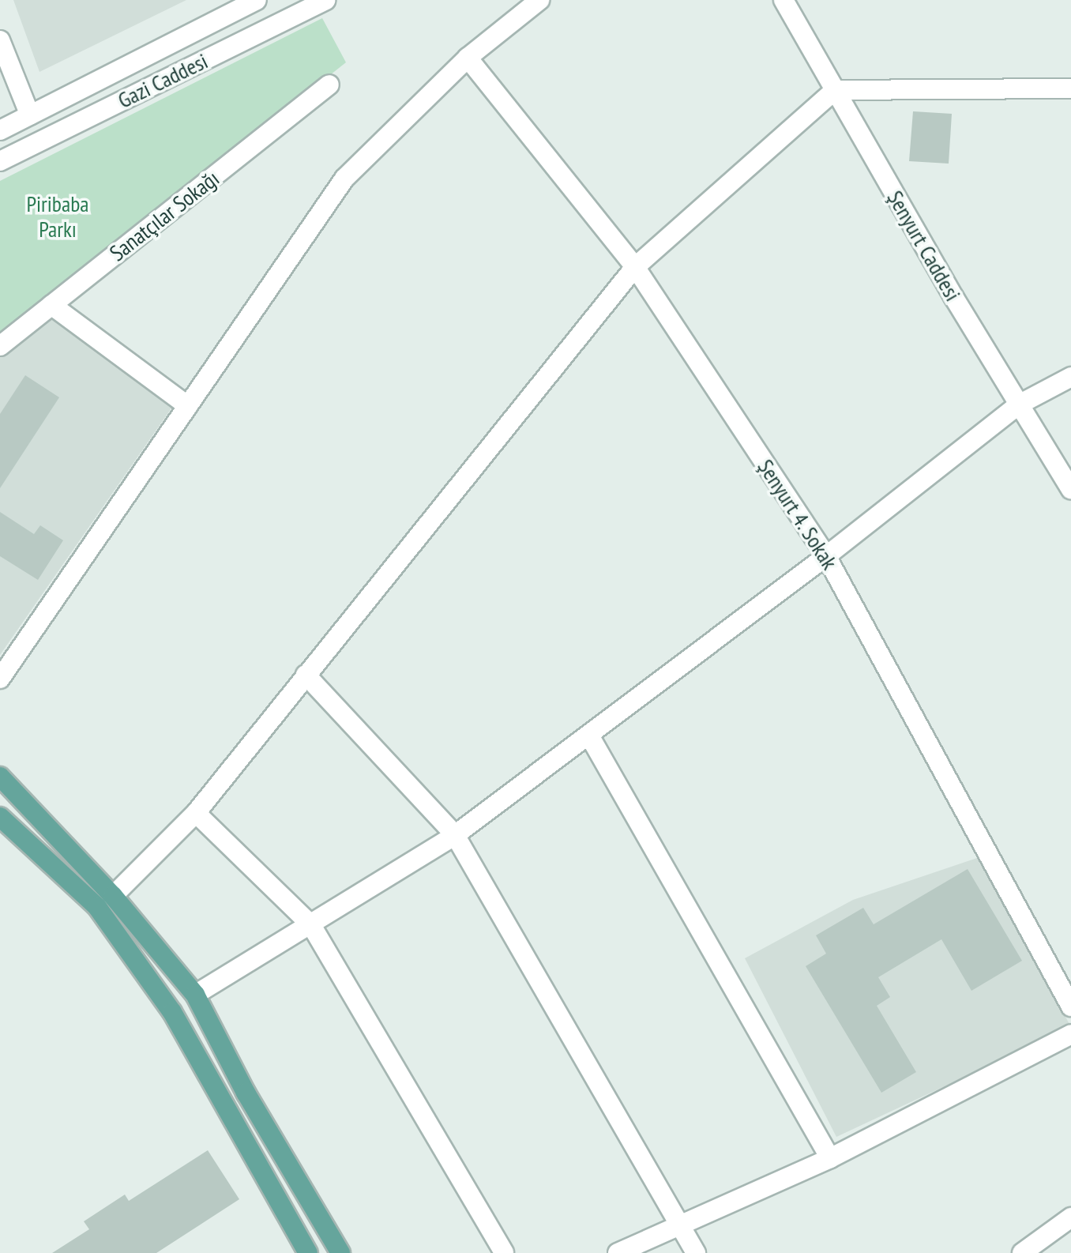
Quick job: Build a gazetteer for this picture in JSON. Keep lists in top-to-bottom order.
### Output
{
  "streets": {
    "street": [
      "Gazi Caddesi",
      "Sanatçılar Sokağı",
      "Şenyurt Caddesi",
      "Şenyurt 4. Sokak"
    ]
  },
  "parks": ["Piribaba Parkı"]
}
